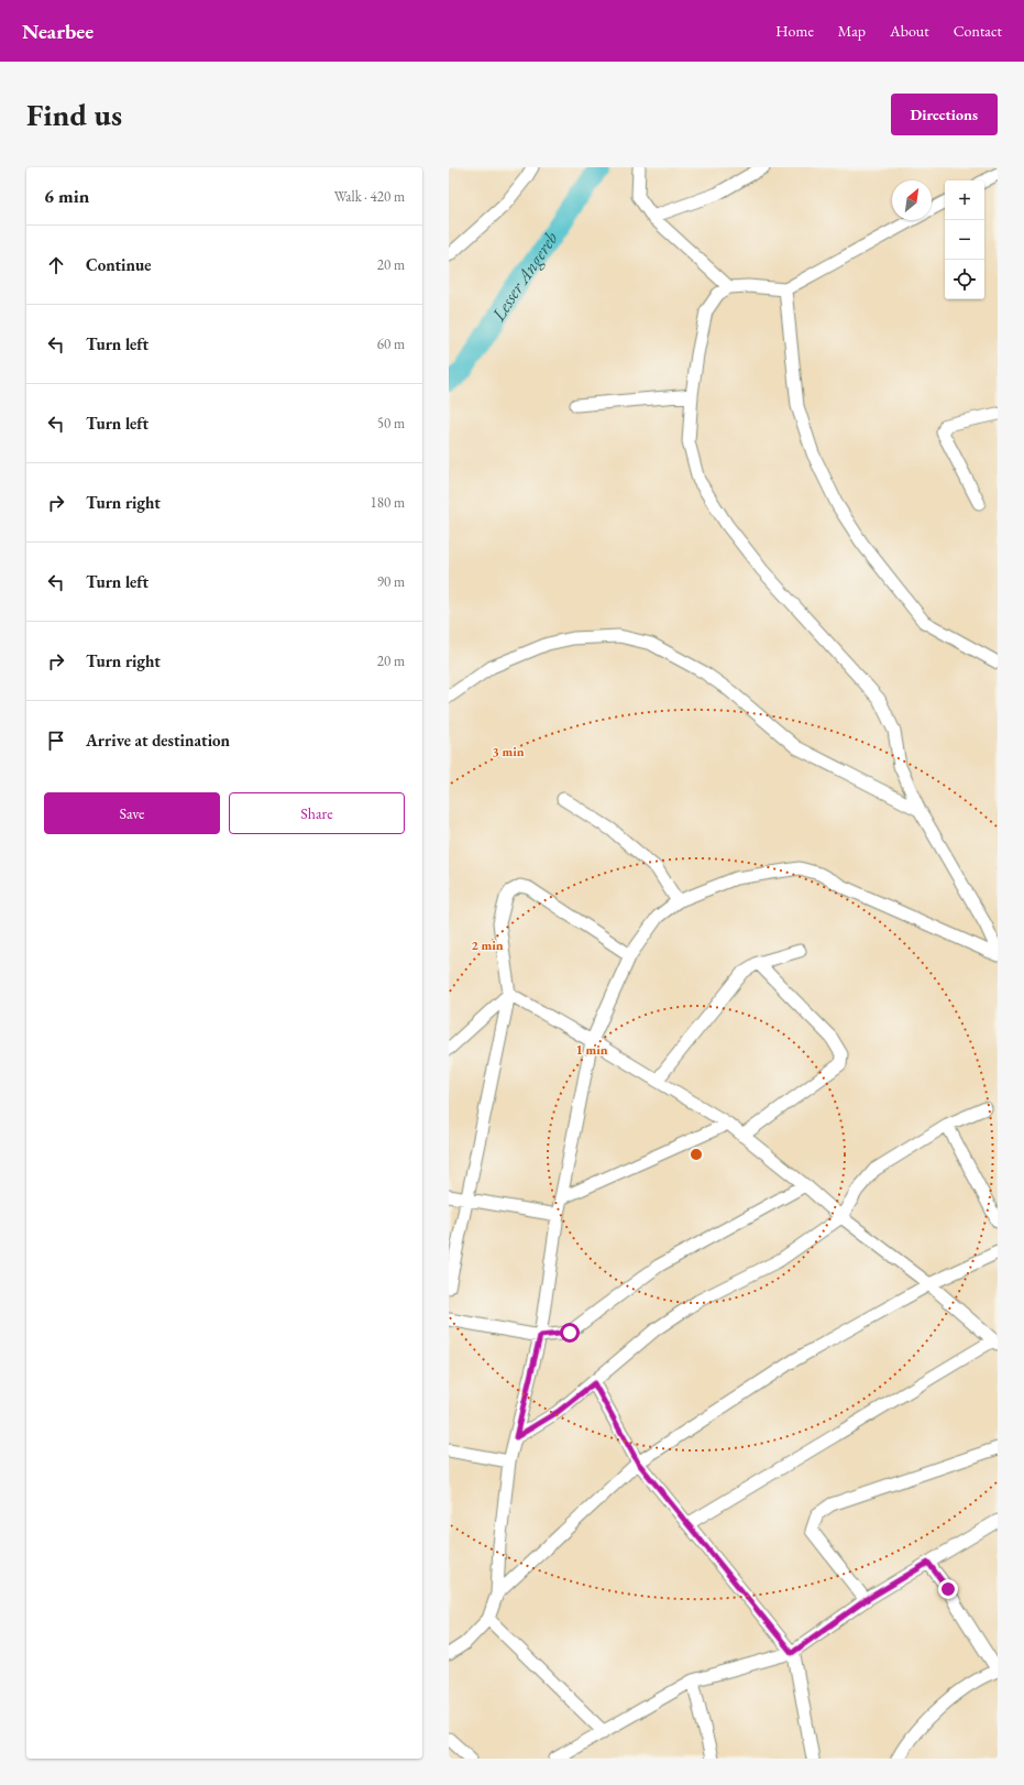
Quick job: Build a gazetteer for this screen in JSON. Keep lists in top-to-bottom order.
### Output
{
  "water": ["Lesser Angereb"],
  "north": "top right",
  "page": {
    "header": "Nearbee",
    "nav": [
      "Home",
      "Map",
      "About",
      "Contact"
    ],
    "buttons": [
      "Directions",
      ["Save", "Share"]
    ],
    "title": "Find us",
    "heading": ["6 min", "Walk · 420 m"],
    "map_buttons": ["+", "−"],
    "list": [
      ["Continue", "20 m"],
      ["Turn left", "60 m"],
      ["Turn left", "50 m"],
      ["Turn right", "180 m"],
      ["Turn left", "90 m"],
      ["Turn right", "20 m"],
      "Arrive at destination"
    ]
  },
  "rings": ["3 min", "2 min", "1 min"]
}
